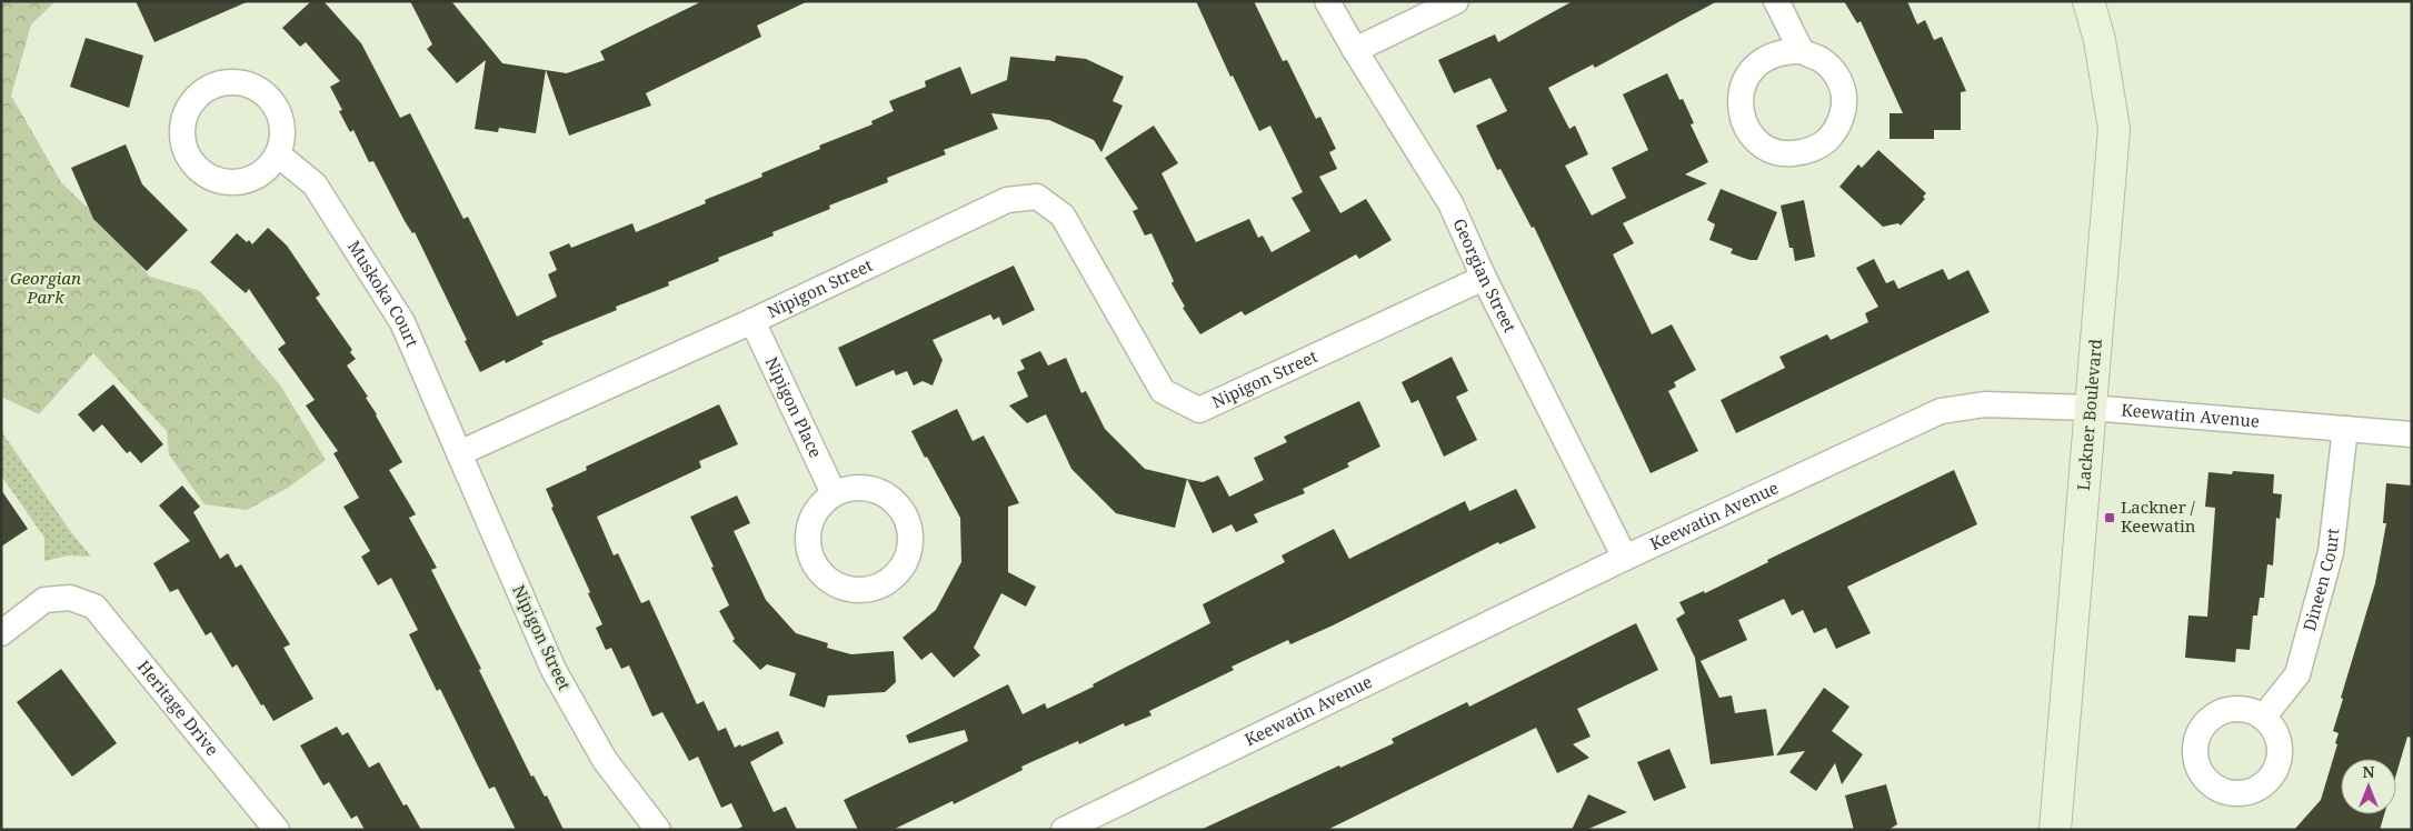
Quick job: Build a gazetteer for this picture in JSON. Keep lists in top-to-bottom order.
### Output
{
  "streets": {
    "main road": ["Lackner Boulevard"],
    "street": [
      "Georgian Street",
      "Nipigon Street",
      "Muskoka Court",
      "Nipigon Place",
      "Keewatin Avenue",
      "Dineen Court",
      "Heritage Drive"
    ]
  },
  "crossings": [
    ["Georgian Street", "Nipigon Street"],
    ["Georgian Street", "Keewatin Avenue"],
    ["Nipigon Street", "Muskoka Court"],
    ["Nipigon Street", "Nipigon Place"],
    ["Lackner Boulevard", "Keewatin Avenue"],
    ["Keewatin Avenue", "Dineen Court"]
  ],
  "parks": ["Georgian Park"],
  "places": {
    "transit": ["Lackner / Keewatin"]
  },
  "north": "top"
}
